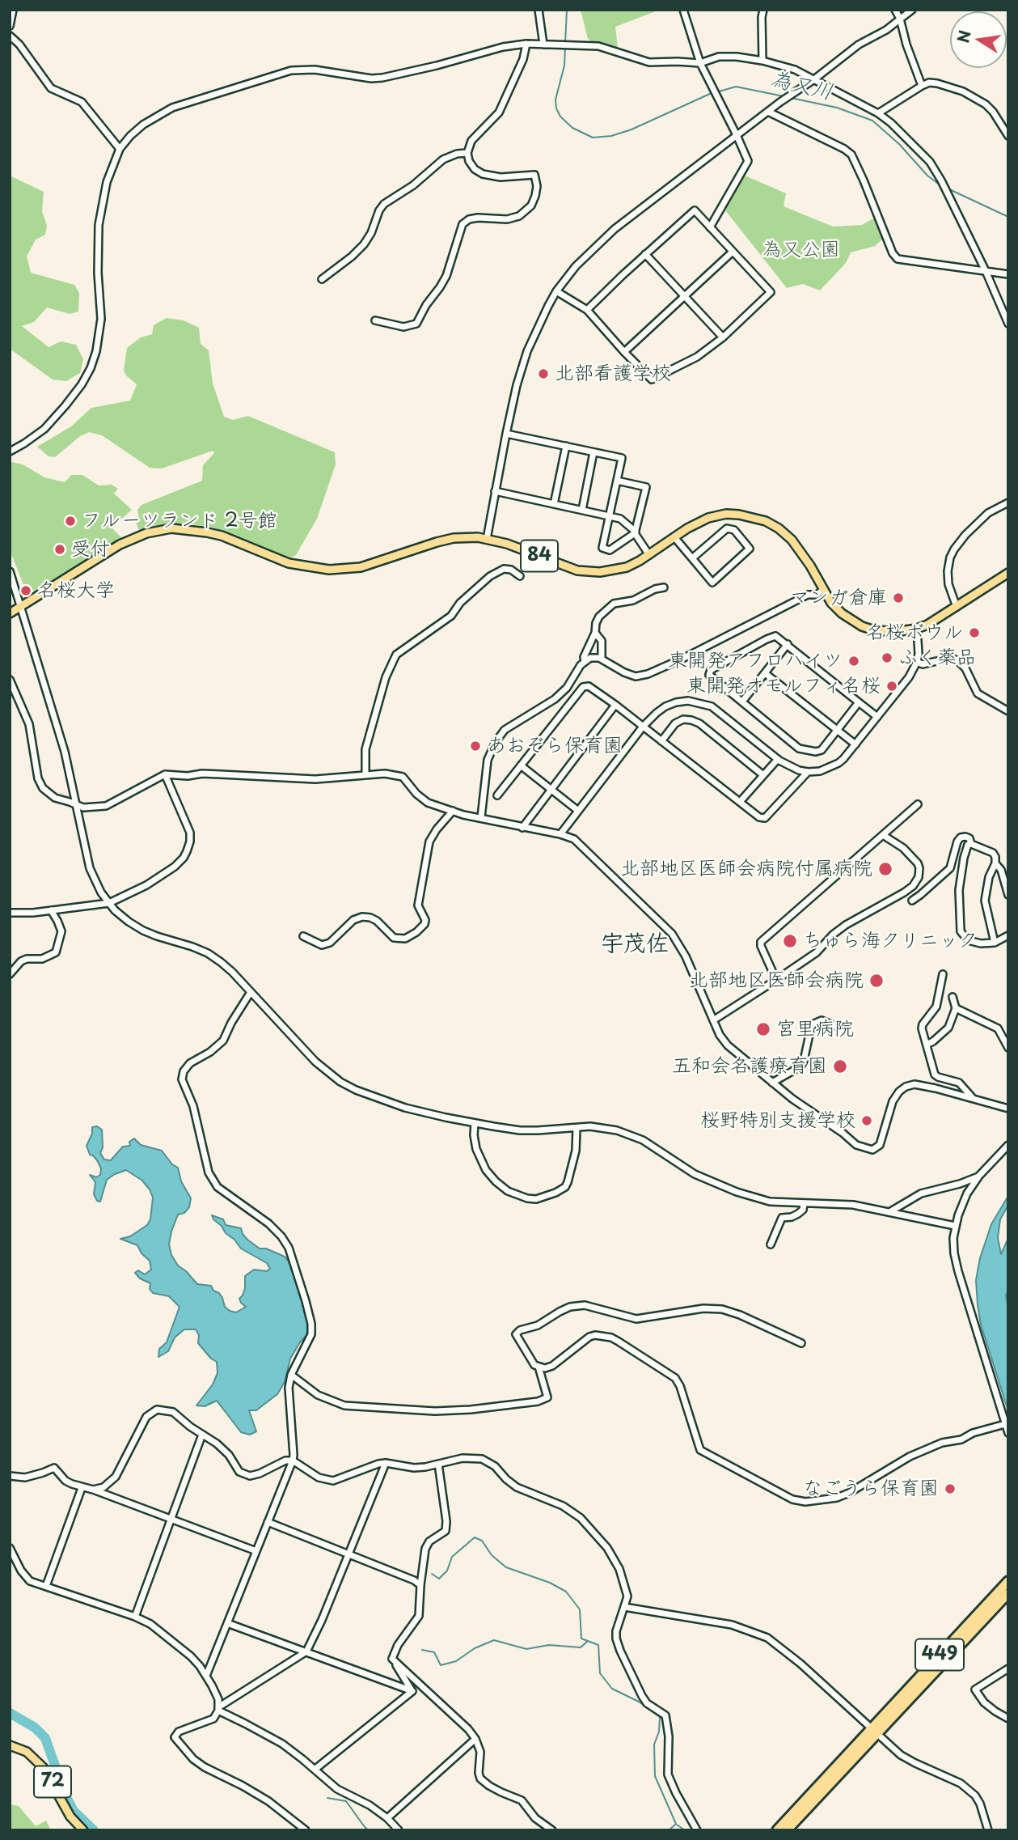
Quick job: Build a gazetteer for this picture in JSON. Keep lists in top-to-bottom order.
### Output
{
  "streets": {
    "highway": ["449"],
    "main road": ["84", "72"]
  },
  "districts": ["宇茂佐"],
  "water": ["為又川"],
  "parks": ["為又公園"],
  "places": [
    "北部看護学校",
    "フルーツランド 2号館",
    "受付",
    "名桜大学",
    "マンガ倉庫",
    "名桜ボウル",
    "ふく薬品",
    "東開発アフロハイツ",
    "東開発オモルフィ名桜",
    "あおぞら保育園",
    "北部地区医師会病院付属病院",
    "ちゅら海クリニック",
    "北部地区医師会病院",
    "宮里病院",
    "五和会名護療育園",
    "桜野特別支援学校",
    "なごうら保育園"
  ],
  "north": "left"
}
